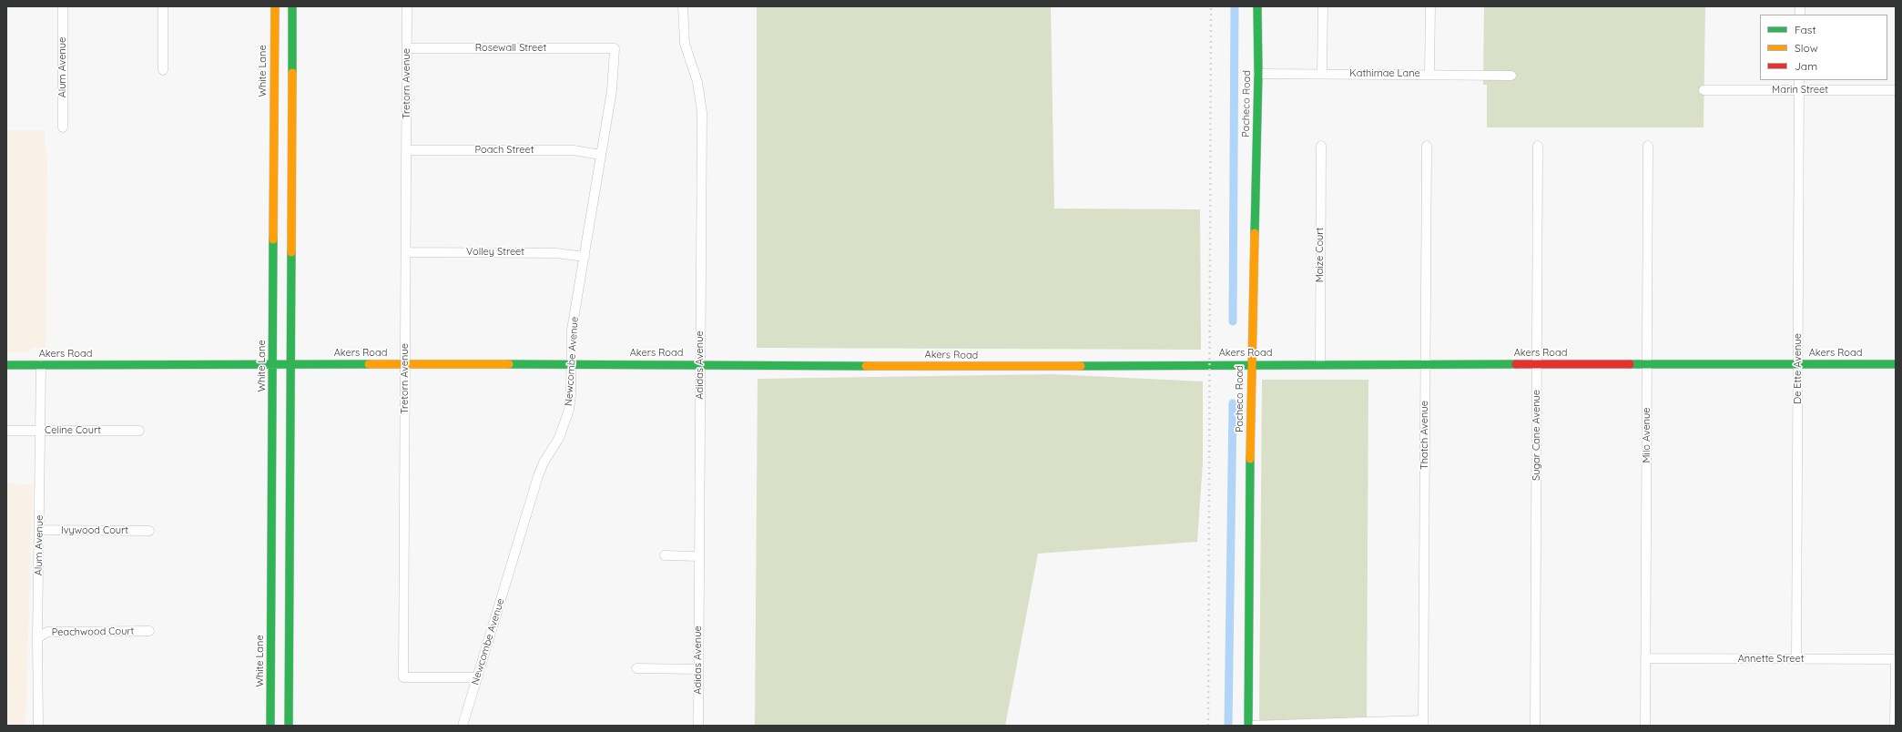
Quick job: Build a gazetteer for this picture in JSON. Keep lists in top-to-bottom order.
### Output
{
  "streets": {
    "street": [
      "Rosewall Street",
      "Alum Avenue",
      "White Lane",
      "Kathimae Lane",
      "Tretorn Avenue",
      "Marin Street",
      "Pacheco Road",
      "Poach Street",
      "Volley Street",
      "Maize Court",
      "Akers Road",
      "Newcombe Avenue",
      "Adidas Avenue",
      "De Ette Avenue",
      "Celine Court",
      "Thatch Avenue",
      "Sugar Cane Avenue",
      "Milo Avenue",
      "Ivywood Court",
      "Peachwood Court",
      "Annette Street"
    ]
  },
  "crossings": [
    ["Rosewall Street", "Tretorn Avenue"],
    ["Rosewall Street", "Newcombe Avenue"],
    ["Alum Avenue", "Akers Road"],
    ["Alum Avenue", "Celine Court"],
    ["Alum Avenue", "Ivywood Court"],
    ["Alum Avenue", "Peachwood Court"],
    ["White Lane", "Akers Road"],
    ["Kathimae Lane", "Pacheco Road"],
    ["Tretorn Avenue", "Poach Street"],
    ["Tretorn Avenue", "Volley Street"],
    ["Tretorn Avenue", "Akers Road"],
    ["Tretorn Avenue", "Newcombe Avenue"],
    ["Marin Street", "De Ette Avenue"],
    ["Pacheco Road", "Akers Road"],
    ["Poach Street", "Newcombe Avenue"],
    ["Volley Street", "Newcombe Avenue"],
    ["Maize Court", "Akers Road"],
    ["Akers Road", "Newcombe Avenue"],
    ["Akers Road", "Adidas Avenue"],
    ["Akers Road", "De Ette Avenue"],
    ["Akers Road", "Thatch Avenue"],
    ["Akers Road", "Sugar Cane Avenue"],
    ["Akers Road", "Milo Avenue"],
    ["De Ette Avenue", "Annette Street"],
    ["Milo Avenue", "Annette Street"]
  ],
  "legend": ["Fast", "Slow", "Jam"]
}
